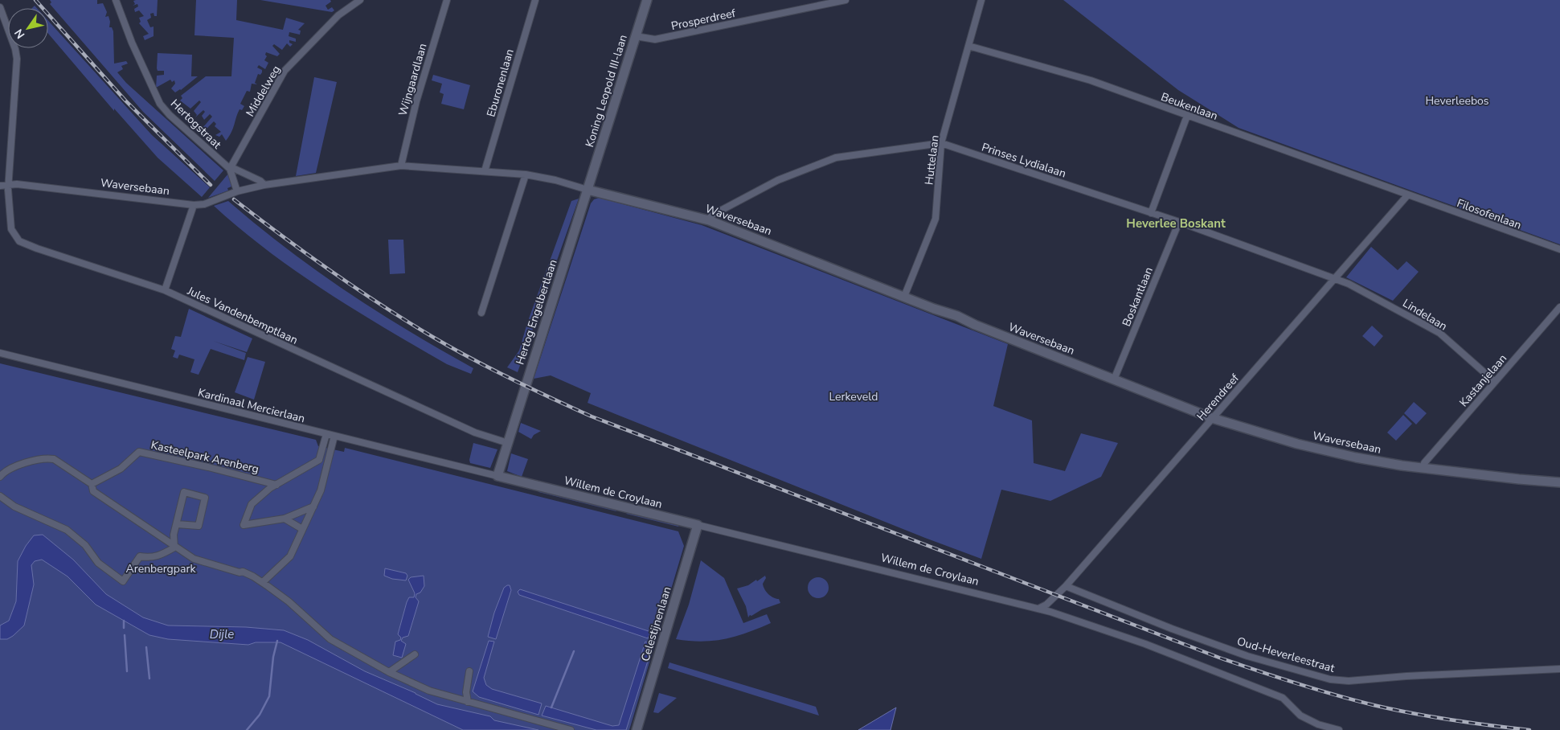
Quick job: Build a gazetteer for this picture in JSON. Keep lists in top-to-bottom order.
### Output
{
  "streets": {
    "street": [
      "Prosperdreef",
      "Wijngaardlaan",
      "Eburonenlaan",
      "Middelweg",
      "Koning Leopold III-laan",
      "Beukenlaan",
      "Hertogstraat",
      "Huttelaan",
      "Prinses Lydialaan",
      "Waversebaan",
      "Filosofenlaan",
      "Boskantlaan",
      "Hertog Engelbertlaan",
      "Lindelaan",
      "Jules Vandenbemptlaan",
      "Kastanjelaan",
      "Herendreef",
      "Kardinaal Mercierlaan",
      "Kasteelpark Arenberg",
      "Willem de Croylaan",
      "Celestijnenlaan",
      "Oud-Heverleestraat"
    ]
  },
  "crossings": [
    ["Prosperdreef", "Koning Leopold III-laan"],
    ["Wijngaardlaan", "Waversebaan"],
    ["Eburonenlaan", "Waversebaan"],
    ["Middelweg", "Hertogstraat"],
    ["Koning Leopold III-laan", "Waversebaan"],
    ["Koning Leopold III-laan", "Hertog Engelbertlaan"],
    ["Beukenlaan", "Huttelaan"],
    ["Beukenlaan", "Filosofenlaan"],
    ["Huttelaan", "Prinses Lydialaan"],
    ["Huttelaan", "Waversebaan"],
    ["Prinses Lydialaan", "Waversebaan"],
    ["Prinses Lydialaan", "Boskantlaan"],
    ["Prinses Lydialaan", "Lindelaan"],
    ["Prinses Lydialaan", "Herendreef"],
    ["Waversebaan", "Boskantlaan"],
    ["Waversebaan", "Hertog Engelbertlaan"],
    ["Waversebaan", "Jules Vandenbemptlaan"],
    ["Waversebaan", "Kastanjelaan"],
    ["Waversebaan", "Herendreef"],
    ["Filosofenlaan", "Herendreef"],
    ["Hertog Engelbertlaan", "Jules Vandenbemptlaan"],
    ["Hertog Engelbertlaan", "Kardinaal Mercierlaan"],
    ["Hertog Engelbertlaan", "Willem de Croylaan"],
    ["Lindelaan", "Kastanjelaan"],
    ["Lindelaan", "Herendreef"],
    ["Herendreef", "Willem de Croylaan"],
    ["Herendreef", "Oud-Heverleestraat"],
    ["Kardinaal Mercierlaan", "Willem de Croylaan"],
    ["Willem de Croylaan", "Celestijnenlaan"]
  ],
  "districts": ["Heverlee Boskant"],
  "water": ["Dijle"],
  "parks": ["Heverleebos", "Lerkeveld", "Arenbergpark"],
  "north": "bottom left"
}
